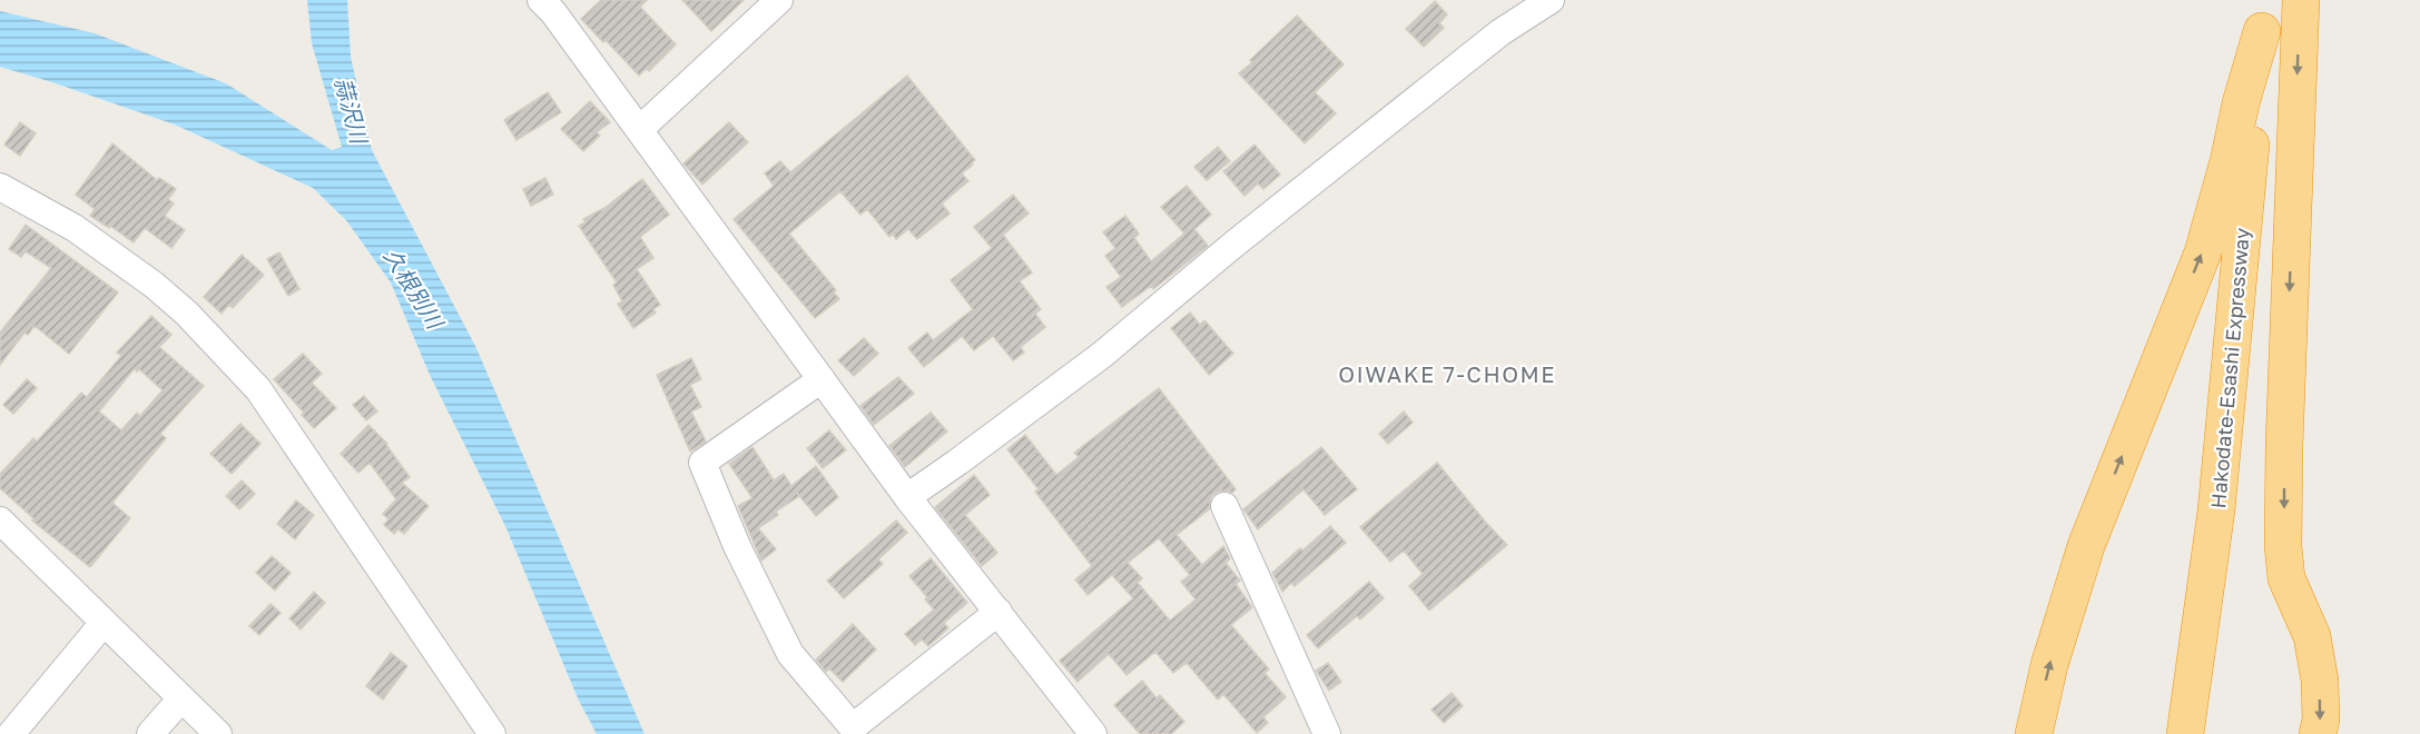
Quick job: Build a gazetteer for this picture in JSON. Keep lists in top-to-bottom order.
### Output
{
  "streets": {
    "highway": ["Hakodate-Esashi Expressway"]
  },
  "districts": ["OIWAKE 7-CHOME"],
  "water": ["蒜沢川", "久根別川"]
}
